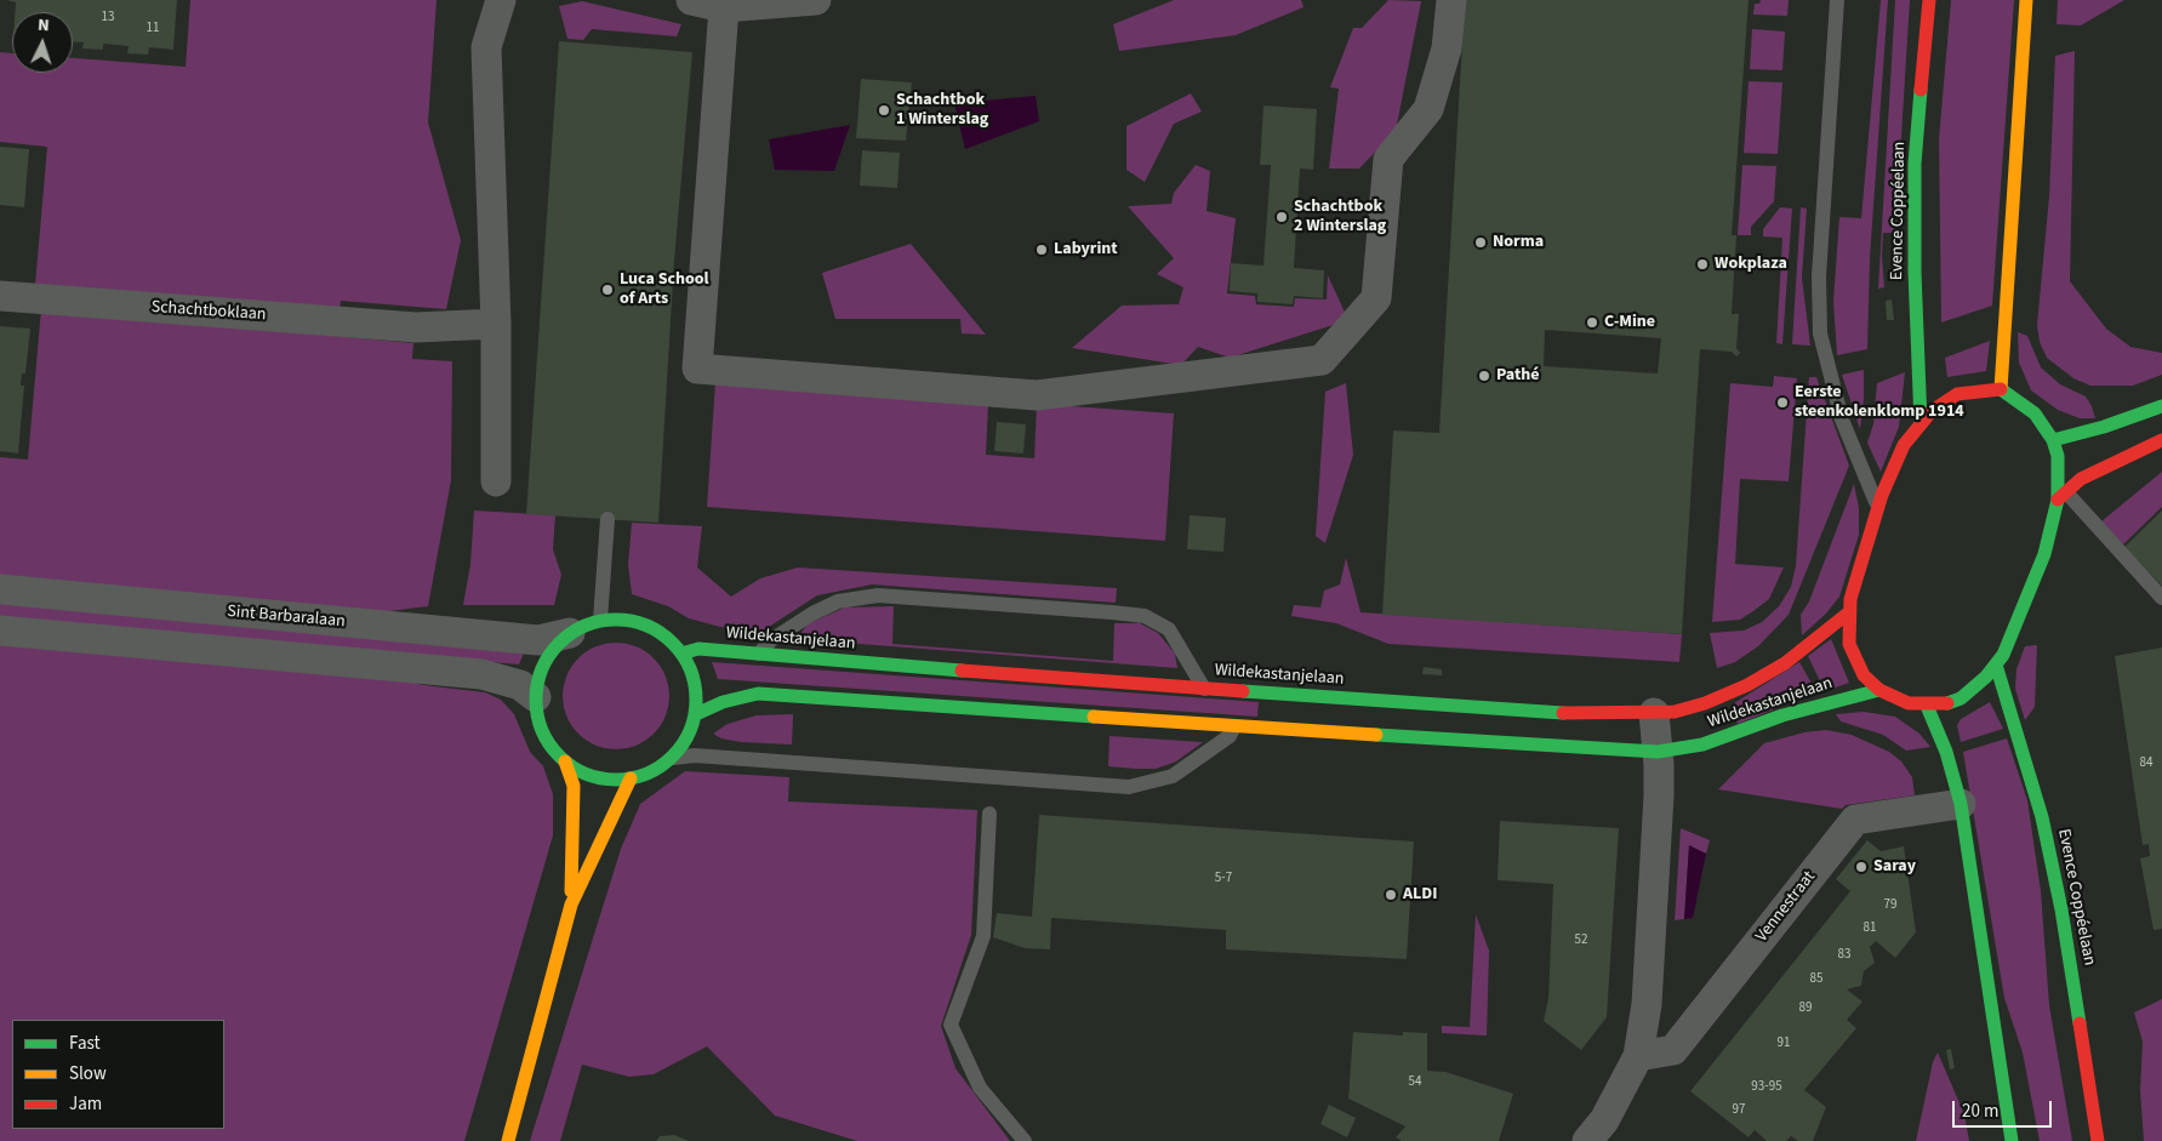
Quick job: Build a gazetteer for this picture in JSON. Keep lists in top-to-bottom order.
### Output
{
  "streets": {
    "street": [
      "Evence Coppéelaan",
      "Schachtboklaan",
      "Sint Barbaralaan",
      "Wildekastanjelaan",
      "Vennestraat"
    ]
  },
  "crossings": [
    ["Sint Barbaralaan", "Wildekastanjelaan"]
  ],
  "places": [
    "Schachtbok 1 Winterslag",
    "Schachtbok 2 Winterslag",
    "Norma",
    "Labyrint",
    "Wokplaza",
    "Luca School of Arts",
    "C-Mine",
    "Pathé",
    "Eerste steenkolenklomp 1914",
    "Saray",
    "ALDI"
  ],
  "house_numbers": [
    "13",
    "11",
    "84",
    "5-7",
    "79",
    "81",
    "52",
    "83",
    "85",
    "89",
    "91",
    "54",
    "93-95",
    "97"
  ],
  "legend": ["Fast", "Slow", "Jam"],
  "scale_bar": "20 m",
  "north": "top"
}
